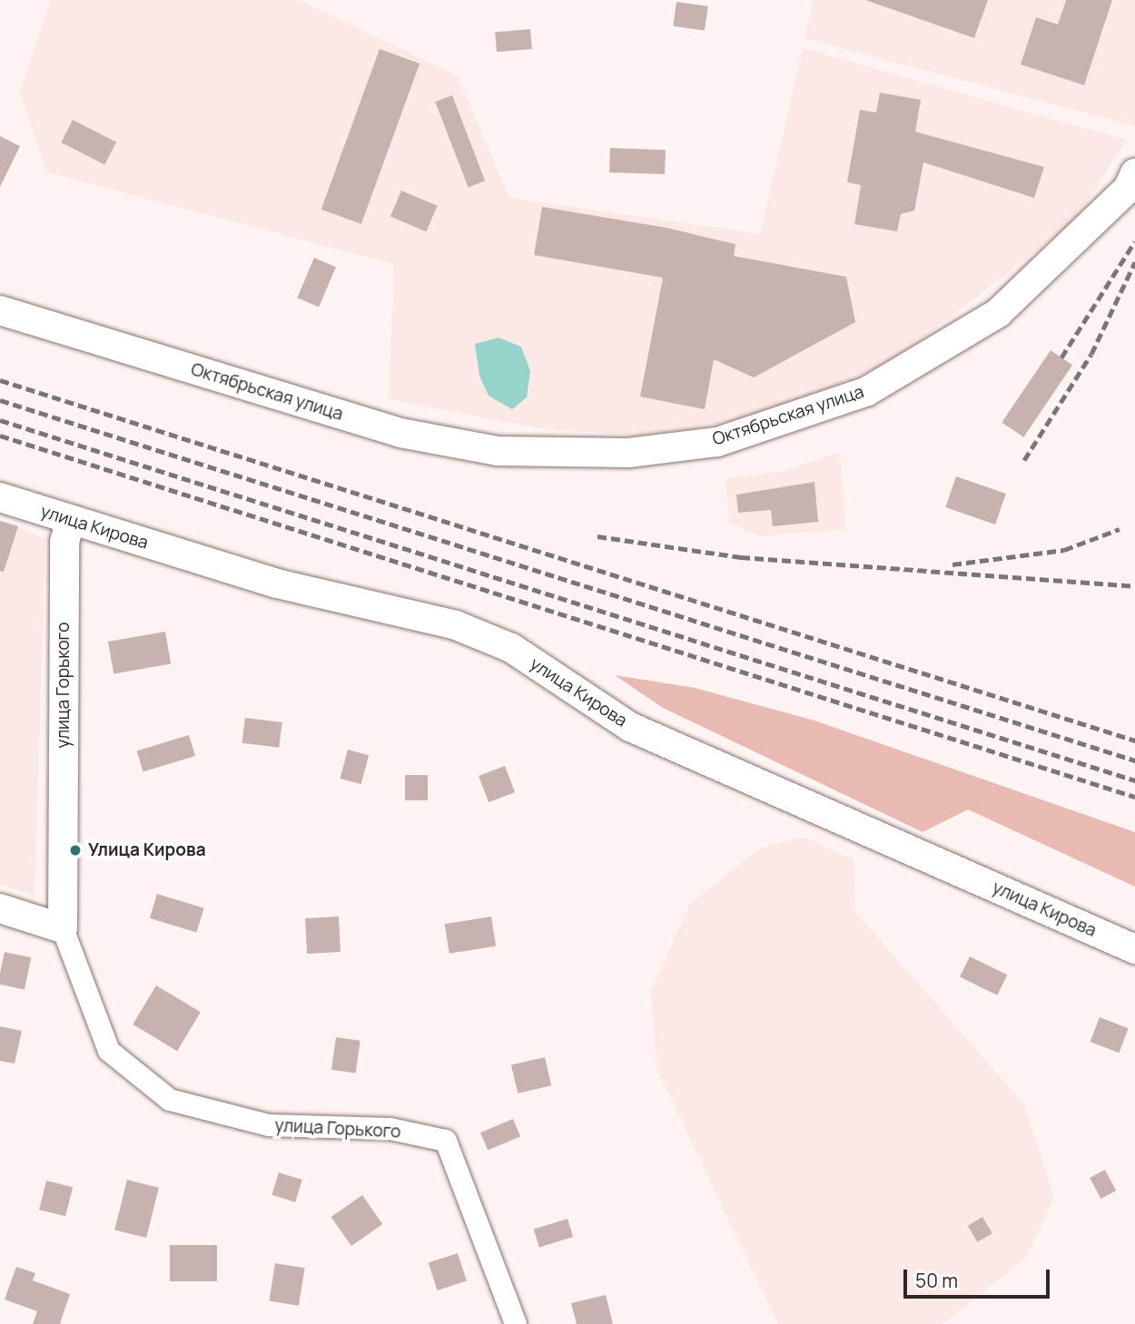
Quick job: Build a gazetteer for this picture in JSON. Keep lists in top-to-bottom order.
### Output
{
  "streets": {
    "street": ["Октябрьская улица", "улица Кирова", "улица Горького"]
  },
  "crossings": [
    ["улица Кирова", "улица Горького"]
  ],
  "places": ["Улица Кирова"],
  "scale_bar": "50 m"
}
